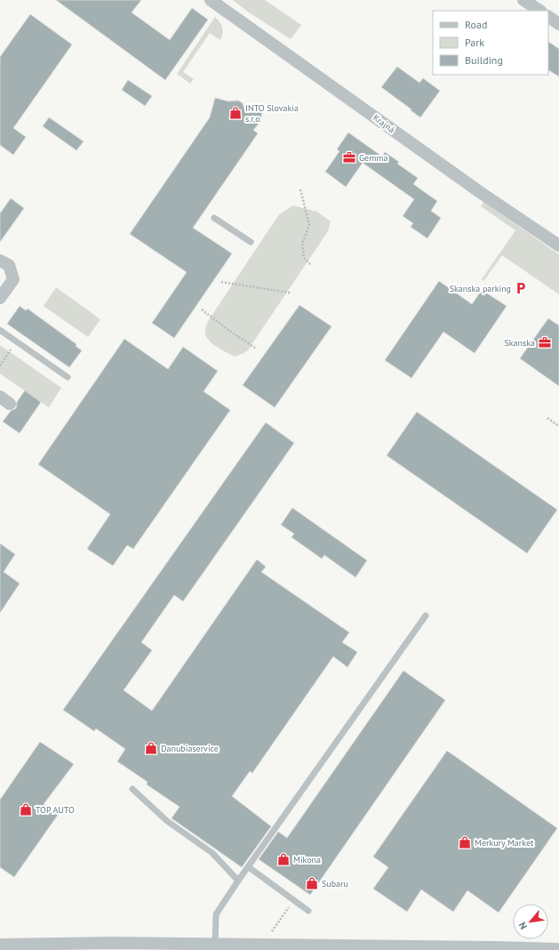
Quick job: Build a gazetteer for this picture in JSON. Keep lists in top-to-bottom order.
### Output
{
  "streets": {
    "street": ["Krajná"]
  },
  "places": {
    "shop": [
      "INTO Slovakia s.r.o.",
      "Danubiaservice",
      "TOP AUTO",
      "Merkury Market",
      "Mikona",
      "Subaru"
    ],
    "office": ["Gemma", "Skanska"],
    "parking": ["Skanska parking"]
  },
  "legend": ["Road", "Park", "Building"],
  "north": "bottom left"
}
